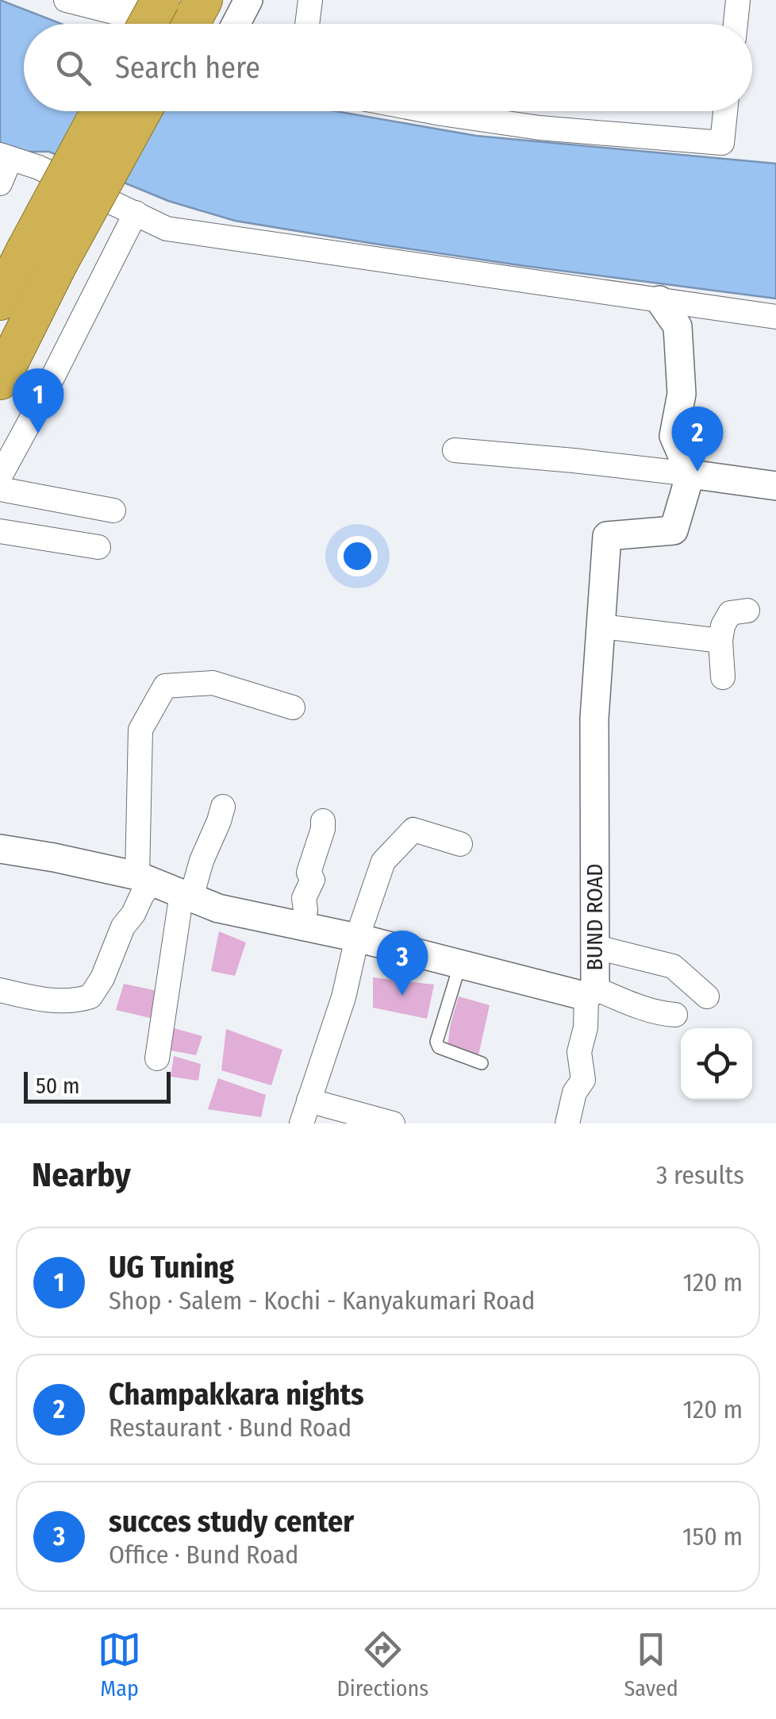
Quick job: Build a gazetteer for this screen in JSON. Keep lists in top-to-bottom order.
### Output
{
  "streets": {
    "street": ["BUND ROAD"]
  },
  "scale_bar": "50 m",
  "page": {
    "search": "Search here",
    "pins": ["1", "2", "3"],
    "scale": "50 m",
    "heading": ["Nearby", "3 results"],
    "list": [
      {
        "mark": "1",
        "name": "UG Tuning",
        "note": "Shop · Salem - Kochi - Kanyakumari Road",
        "value": "120 m"
      },
      {
        "mark": "2",
        "name": "Champakkara nights",
        "note": "Restaurant · Bund Road",
        "value": "120 m"
      },
      {
        "mark": "3",
        "name": "succes study center",
        "note": "Office · Bund Road",
        "value": "150 m"
      }
    ],
    "nav": ["Map", "Directions", "Saved"]
  }
}
